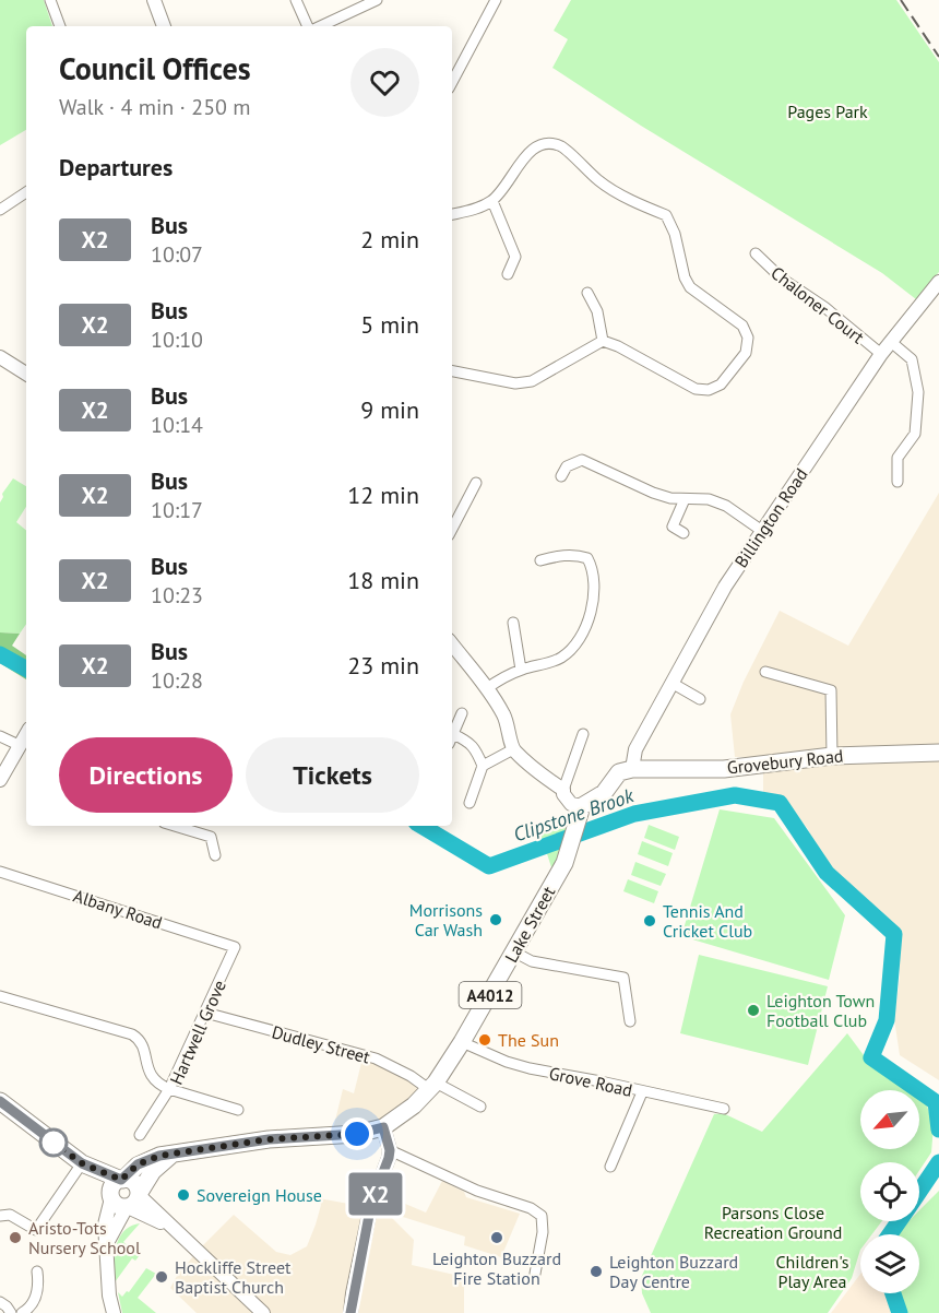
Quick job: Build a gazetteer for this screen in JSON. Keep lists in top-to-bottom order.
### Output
{
  "streets": {
    "main road": ["Grovebury Road", "Lake Street", "A4012"],
    "street": [
      "Chaloner Court",
      "Billington Road",
      "Albany Road",
      "Hartwell Grove",
      "Dudley Street",
      "Grove Road"
    ]
  },
  "crossings": [
    ["Chaloner Court", "Billington Road"],
    ["Billington Road", "Grovebury Road"],
    ["Albany Road", "Hartwell Grove"],
    ["Lake Street", "A4012"],
    ["Lake Street", "Dudley Street"],
    ["Lake Street", "Grove Road"],
    ["Hartwell Grove", "Dudley Street"]
  ],
  "water": ["Clipstone Brook"],
  "parks": ["Pages Park", "Parsons Close Recreation Ground", "Children's Play Area"],
  "places": [
    "Morrisons Car Wash",
    "Tennis And Cricket Club",
    "Leighton Town Football Club",
    "The Sun",
    "Sovereign House",
    "Aristo-Tots Nursery School",
    "Leighton Buzzard Fire Station",
    "Leighton Buzzard Day Centre",
    "Hockliffe Street Baptist Church"
  ],
  "lines": ["bus line X2"],
  "north": "bottom left",
  "page": {
    "on_map": "X2",
    "heading": [
      ["Council Offices", "Walk · 4 min · 250 m"],
      "Departures"
    ],
    "list": [
      {
        "mark": "X2",
        "name": "Bus",
        "note": "10:07",
        "value": "2 min"
      },
      {
        "mark": "X2",
        "name": "Bus",
        "note": "10:10",
        "value": "5 min"
      },
      {
        "mark": "X2",
        "name": "Bus",
        "note": "10:14",
        "value": "9 min"
      },
      {
        "mark": "X2",
        "name": "Bus",
        "note": "10:17",
        "value": "12 min"
      },
      {
        "mark": "X2",
        "name": "Bus",
        "note": "10:23",
        "value": "18 min"
      },
      {
        "mark": "X2",
        "name": "Bus",
        "note": "10:28",
        "value": "23 min"
      }
    ],
    "buttons": ["Directions", "Tickets"]
  }
}
